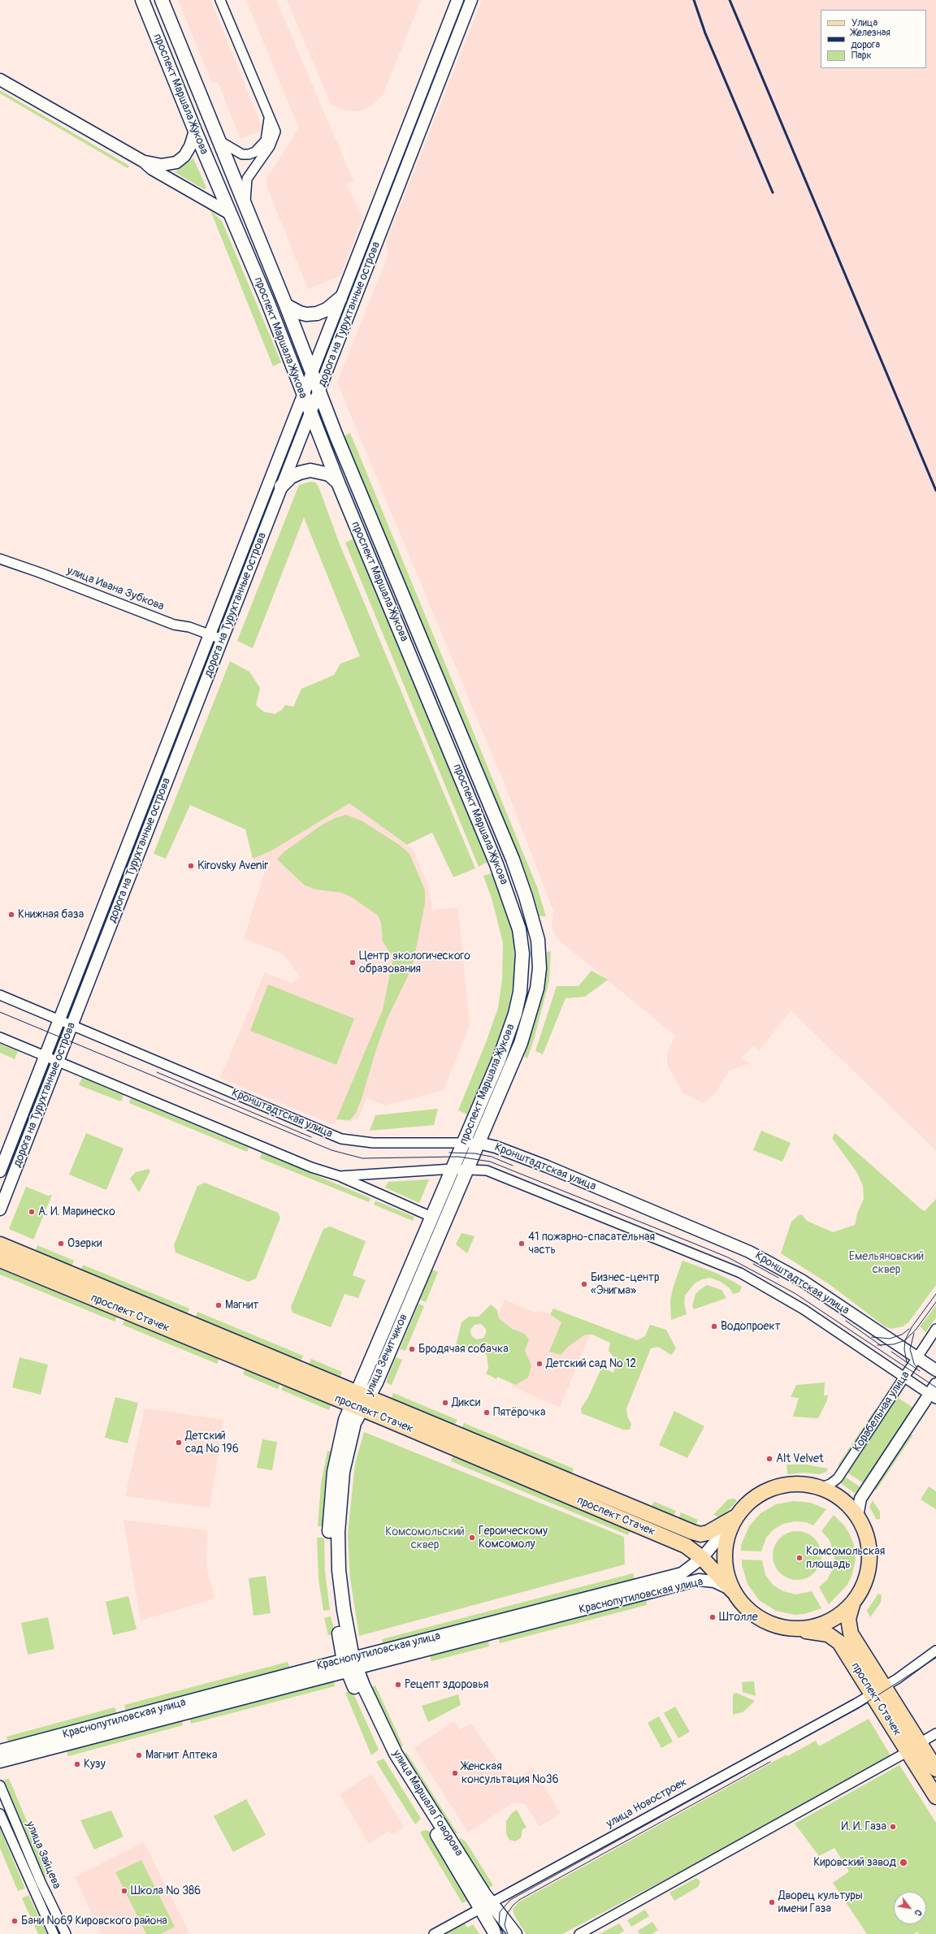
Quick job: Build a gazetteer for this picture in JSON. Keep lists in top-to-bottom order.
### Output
{
  "streets": {
    "main road": [
      "проспект Маршала Жукова",
      "проспект Стачек",
      "улица Зенитчиков",
      "Краснопутиловская улица",
      "улица Маршала Говорова"
    ],
    "street": [
      "дорога на Турухтанные острова",
      "улица Ивана Зубкова",
      "Кронштадтская улица",
      "Корабельная улица",
      "улица Новостроек",
      "улица Зайцева"
    ]
  },
  "crossings": [
    ["проспект Маршала Жукова", "дорога на Турухтанные острова"],
    ["проспект Маршала Жукова", "Кронштадтская улица"],
    ["проспект Маршала Жукова", "улица Зенитчиков"],
    ["дорога на Турухтанные острова", "улица Ивана Зубкова"],
    ["дорога на Турухтанные острова", "Кронштадтская улица"],
    ["Кронштадтская улица", "улица Зенитчиков"],
    ["Кронштадтская улица", "Корабельная улица"],
    ["проспект Стачек", "улица Зенитчиков"],
    ["проспект Стачек", "Краснопутиловская улица"],
    ["проспект Стачек", "улица Новостроек"],
    ["улица Зенитчиков", "Краснопутиловская улица"],
    ["улица Зенитчиков", "улица Маршала Говорова"],
    ["Краснопутиловская улица", "улица Маршала Говорова"],
    ["улица Маршала Говорова", "улица Новостроек"]
  ],
  "parks": ["Емельяновский сквер", "Комсомольский сквер"],
  "places": [
    "Kirovsky Avenir",
    "Книжная база",
    "Центр экологического образования",
    "А. И. Маринеско",
    "Озерки",
    "41 пожарно-спасательная часть",
    "Бизнес-центр «Энигма»",
    "Магнит",
    "Водопроект",
    "Бродячая собачка",
    "Детский сад № 12",
    "Дикси",
    "Пятёрочка",
    "Детский сад № 196",
    "Alt Velvet",
    "Героическому Комсомолу",
    "Комсомольская площадь",
    "Штолле",
    "Рецепт здоровья",
    "Магнит Аптека",
    "Кузу",
    "Женская консультация №36",
    "И. И. Газа",
    "Кировский завод",
    "Школа № 386",
    "Дворец культуры имени Газа",
    "Бани №69 Кировского района"
  ],
  "legend": ["Улица", "Железная дорога", "Парк"],
  "north": "bottom right"
}
